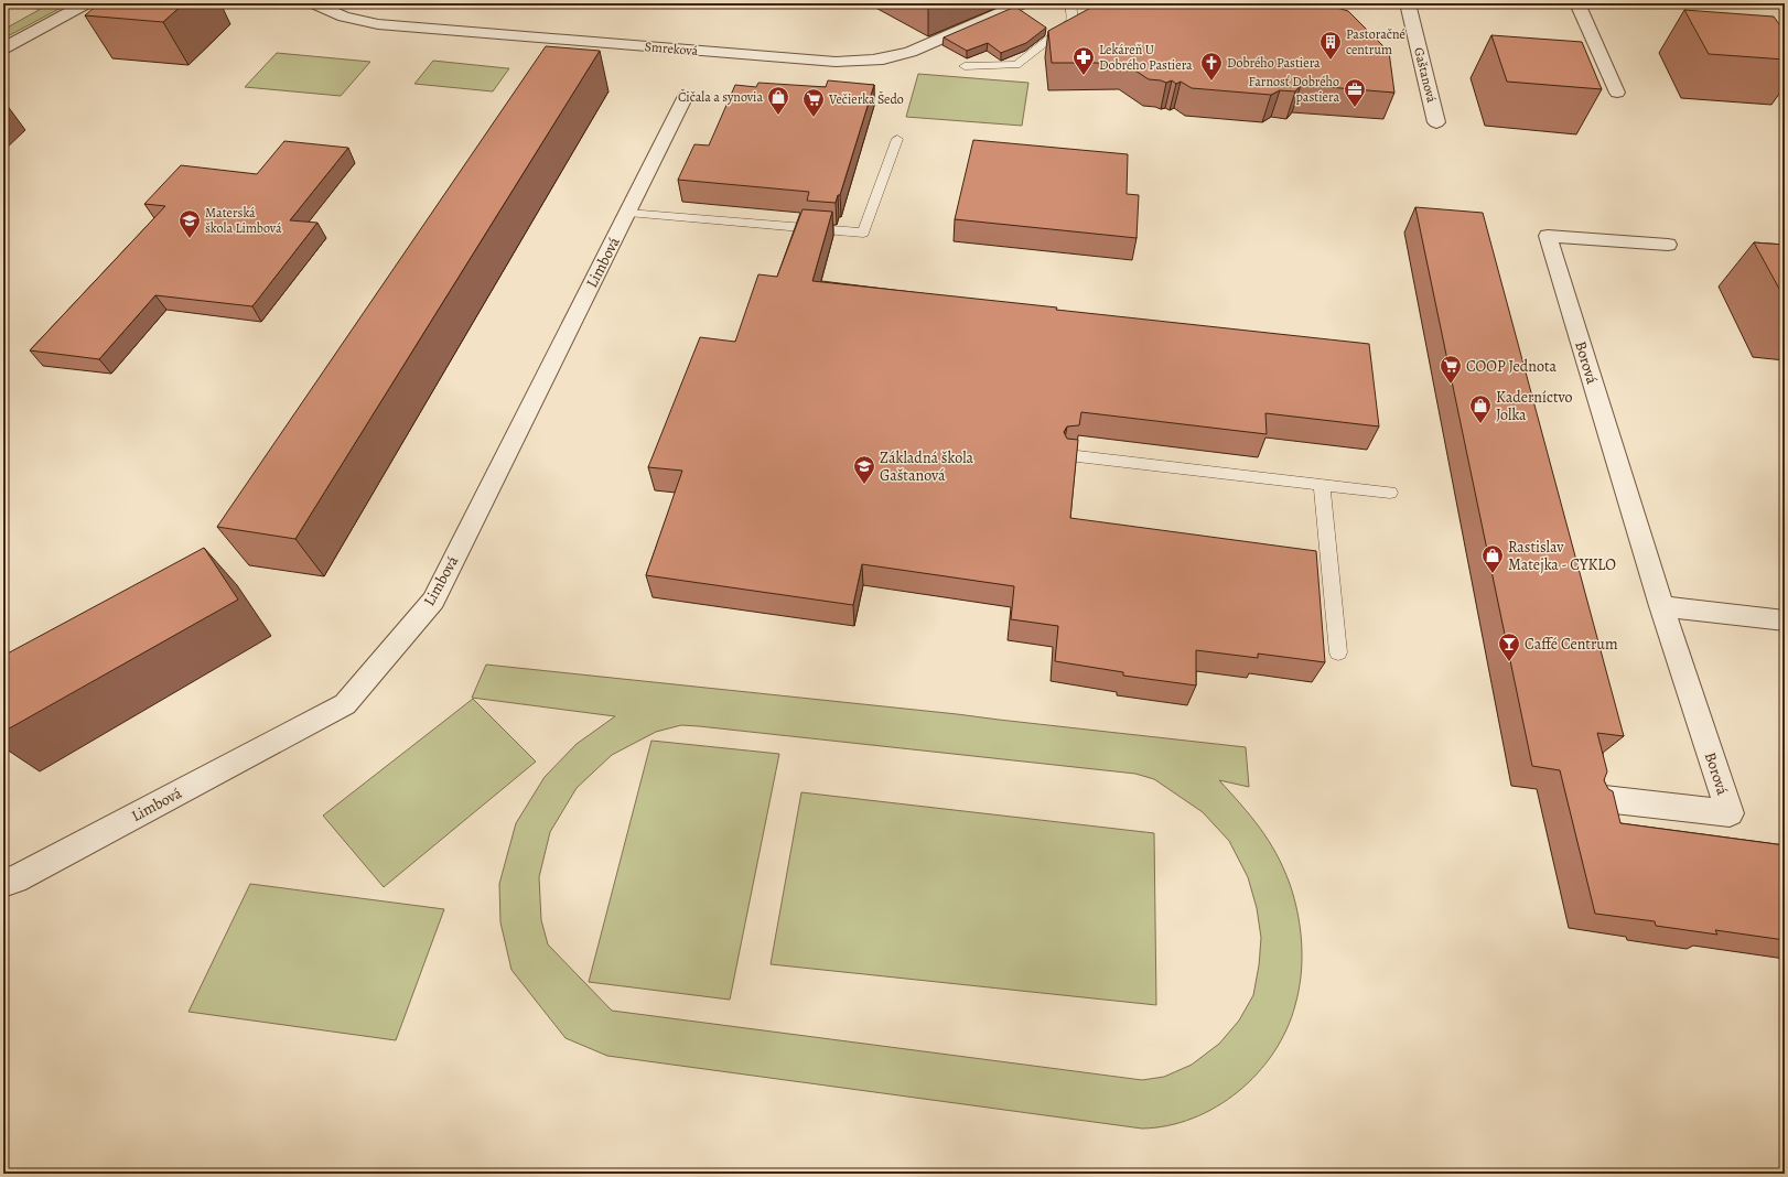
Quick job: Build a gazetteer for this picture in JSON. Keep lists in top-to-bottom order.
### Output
{
  "streets": {
    "street": [
      "Smreková",
      "Gaštanová",
      "Limbová",
      "Borová"
    ]
  },
  "places": {
    "building": ["Pastoračné centrum"],
    "pharmacy": ["Lekáreň U Dobrého Pastiera"],
    "church": ["Dobrého Pastiera"],
    "office": ["Farnosť Dobrého pastiera"],
    "shop": ["Čičala a synovia", "Kaderníctvo Jolka", "Rastislav Matejka - CYKLO"],
    "supermarket": ["Večierka Šedo", "COOP Jednota"],
    "school or university": ["Materská škola Limbová", "Základná škola Gaštanová"],
    "bar": ["Caffé Centrum"]
  }
}
